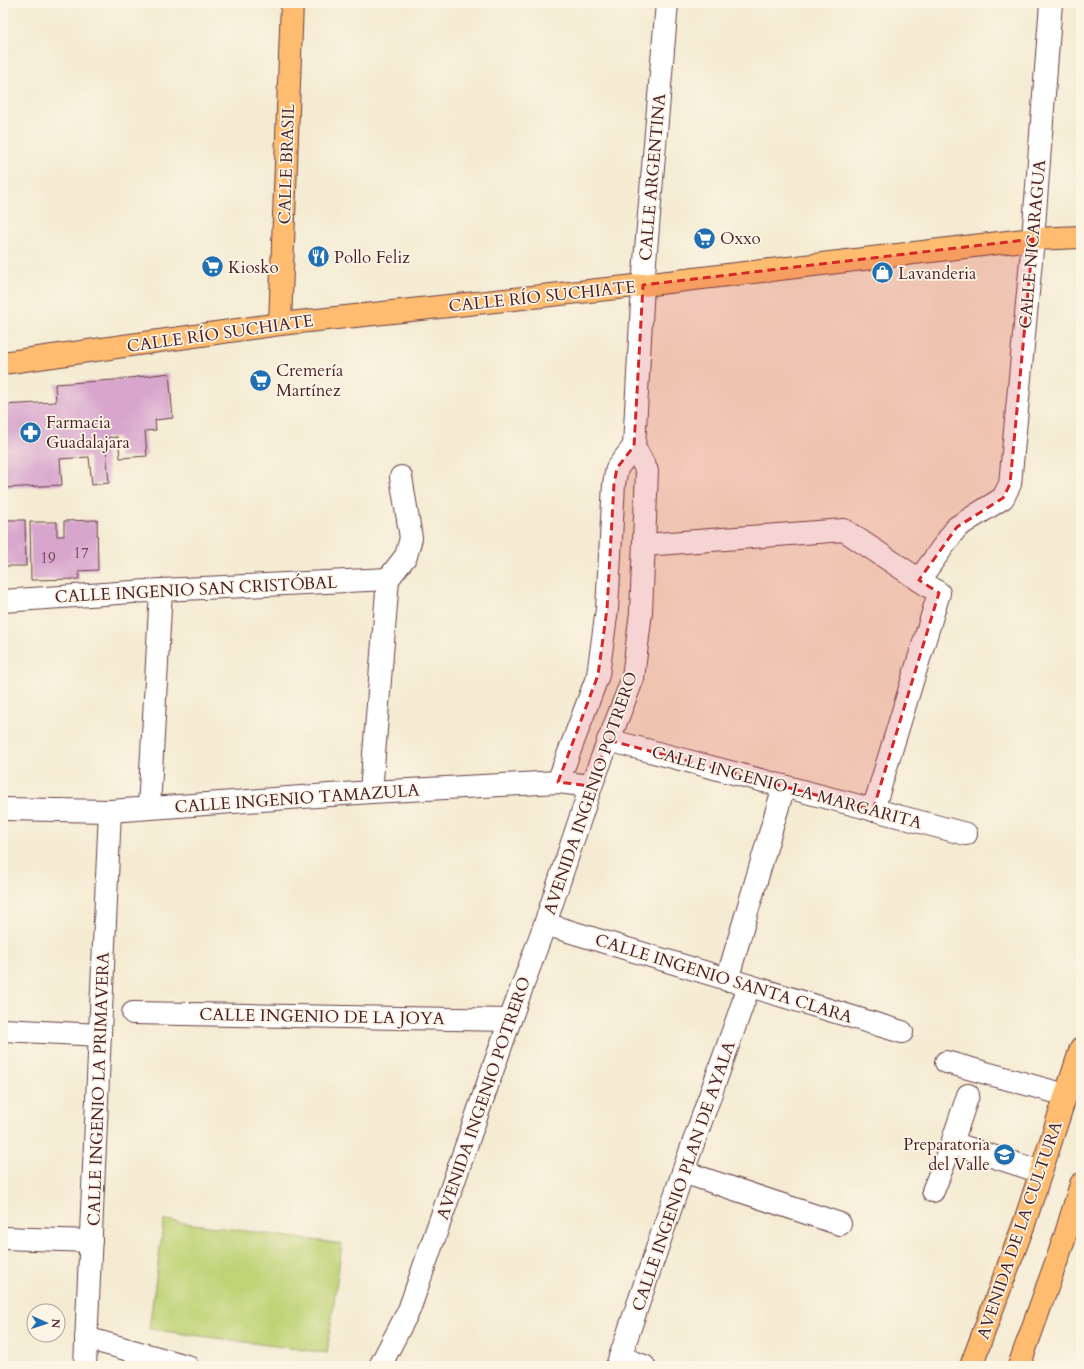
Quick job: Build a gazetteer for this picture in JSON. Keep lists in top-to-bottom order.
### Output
{
  "streets": {
    "main road": ["CALLE BRASIL", "CALLE RÍO SUCHIATE", "AVENIDA DE LA CULTURA"],
    "street": [
      "CALLE ARGENTINA",
      "CALLE NICARAGUA",
      "CALLE INGENIO SAN CRISTÓBAL",
      "CALLE INGENIO LA MARGARITA",
      "AVENIDA INGENIO POTRERO",
      "CALLE INGENIO TAMAZULA",
      "CALLE INGENIO SANTA CLARA",
      "CALLE INGENIO DE LA JOYA",
      "CALLE INGENIO LA PRIMAVERA",
      "CALLE INGENIO PLAN DE AYALA"
    ]
  },
  "crossings": [
    ["CALLE BRASIL", "CALLE RÍO SUCHIATE"],
    ["CALLE ARGENTINA", "CALLE RÍO SUCHIATE"],
    ["CALLE ARGENTINA", "AVENIDA INGENIO POTRERO"],
    ["CALLE NICARAGUA", "CALLE RÍO SUCHIATE"],
    ["CALLE INGENIO LA MARGARITA", "AVENIDA INGENIO POTRERO"],
    ["AVENIDA INGENIO POTRERO", "CALLE INGENIO TAMAZULA"],
    ["AVENIDA INGENIO POTRERO", "CALLE INGENIO SANTA CLARA"],
    ["AVENIDA INGENIO POTRERO", "CALLE INGENIO DE LA JOYA"],
    ["CALLE INGENIO TAMAZULA", "CALLE INGENIO LA PRIMAVERA"],
    ["CALLE INGENIO SANTA CLARA", "CALLE INGENIO PLAN DE AYALA"]
  ],
  "places": {
    "supermarket": ["Oxxo", "Kiosko", "Cremería Martínez"],
    "restaurant": ["Pollo Feliz"],
    "shop": ["Lavanderia"],
    "pharmacy": ["Farmacia Guadalajara"],
    "school or university": ["Preparatoria del Valle"]
  },
  "house_numbers": ["17", "19"],
  "north": "right"
}
